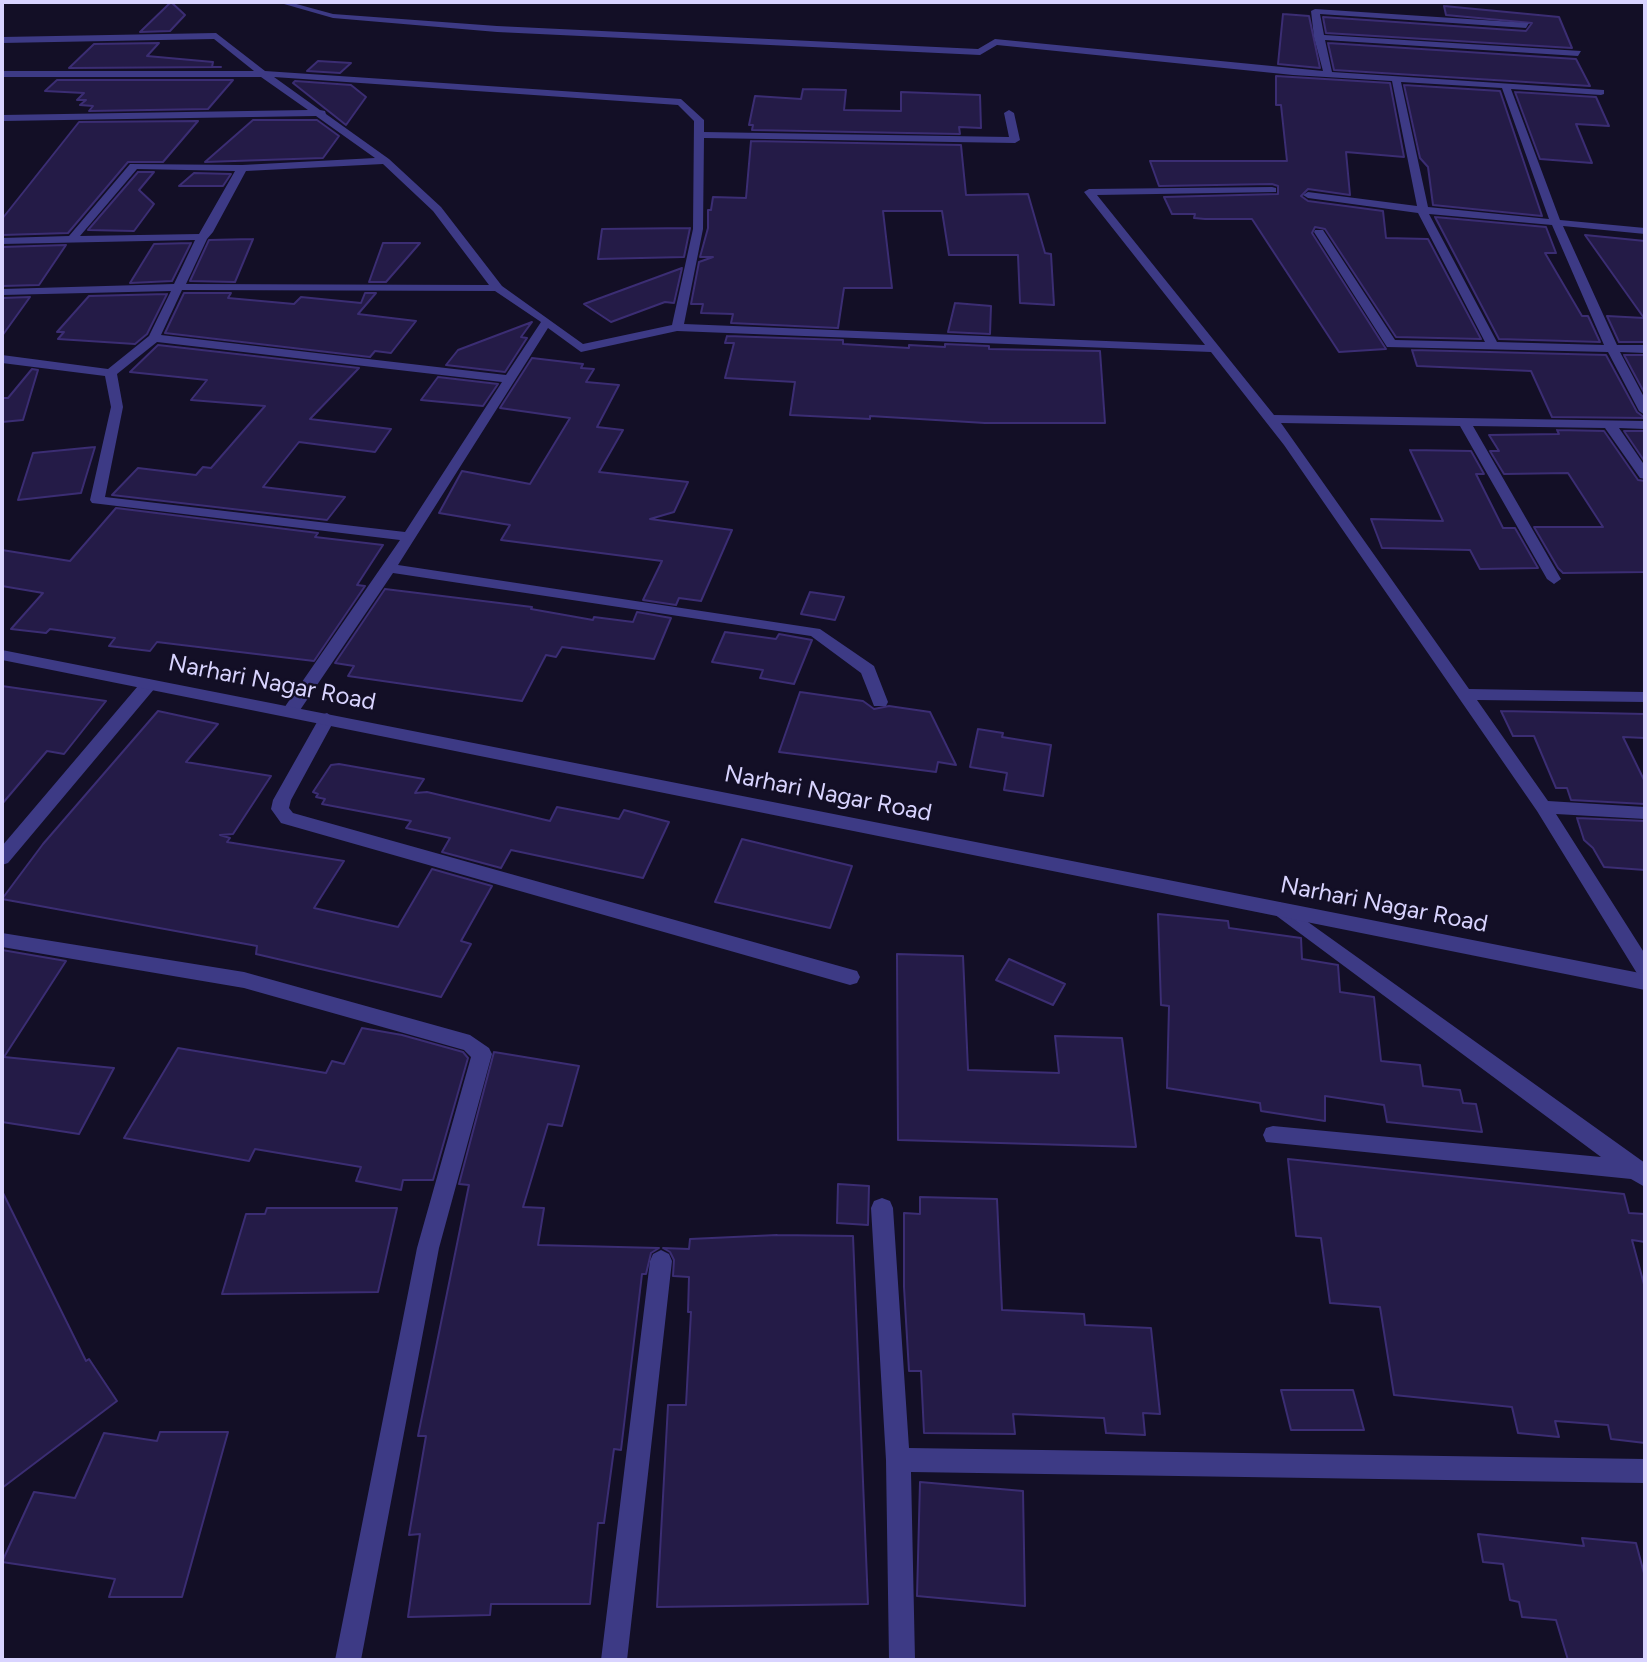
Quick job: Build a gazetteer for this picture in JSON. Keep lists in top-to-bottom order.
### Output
{
  "streets": {
    "street": ["Narhari Nagar Road"]
  }
}
